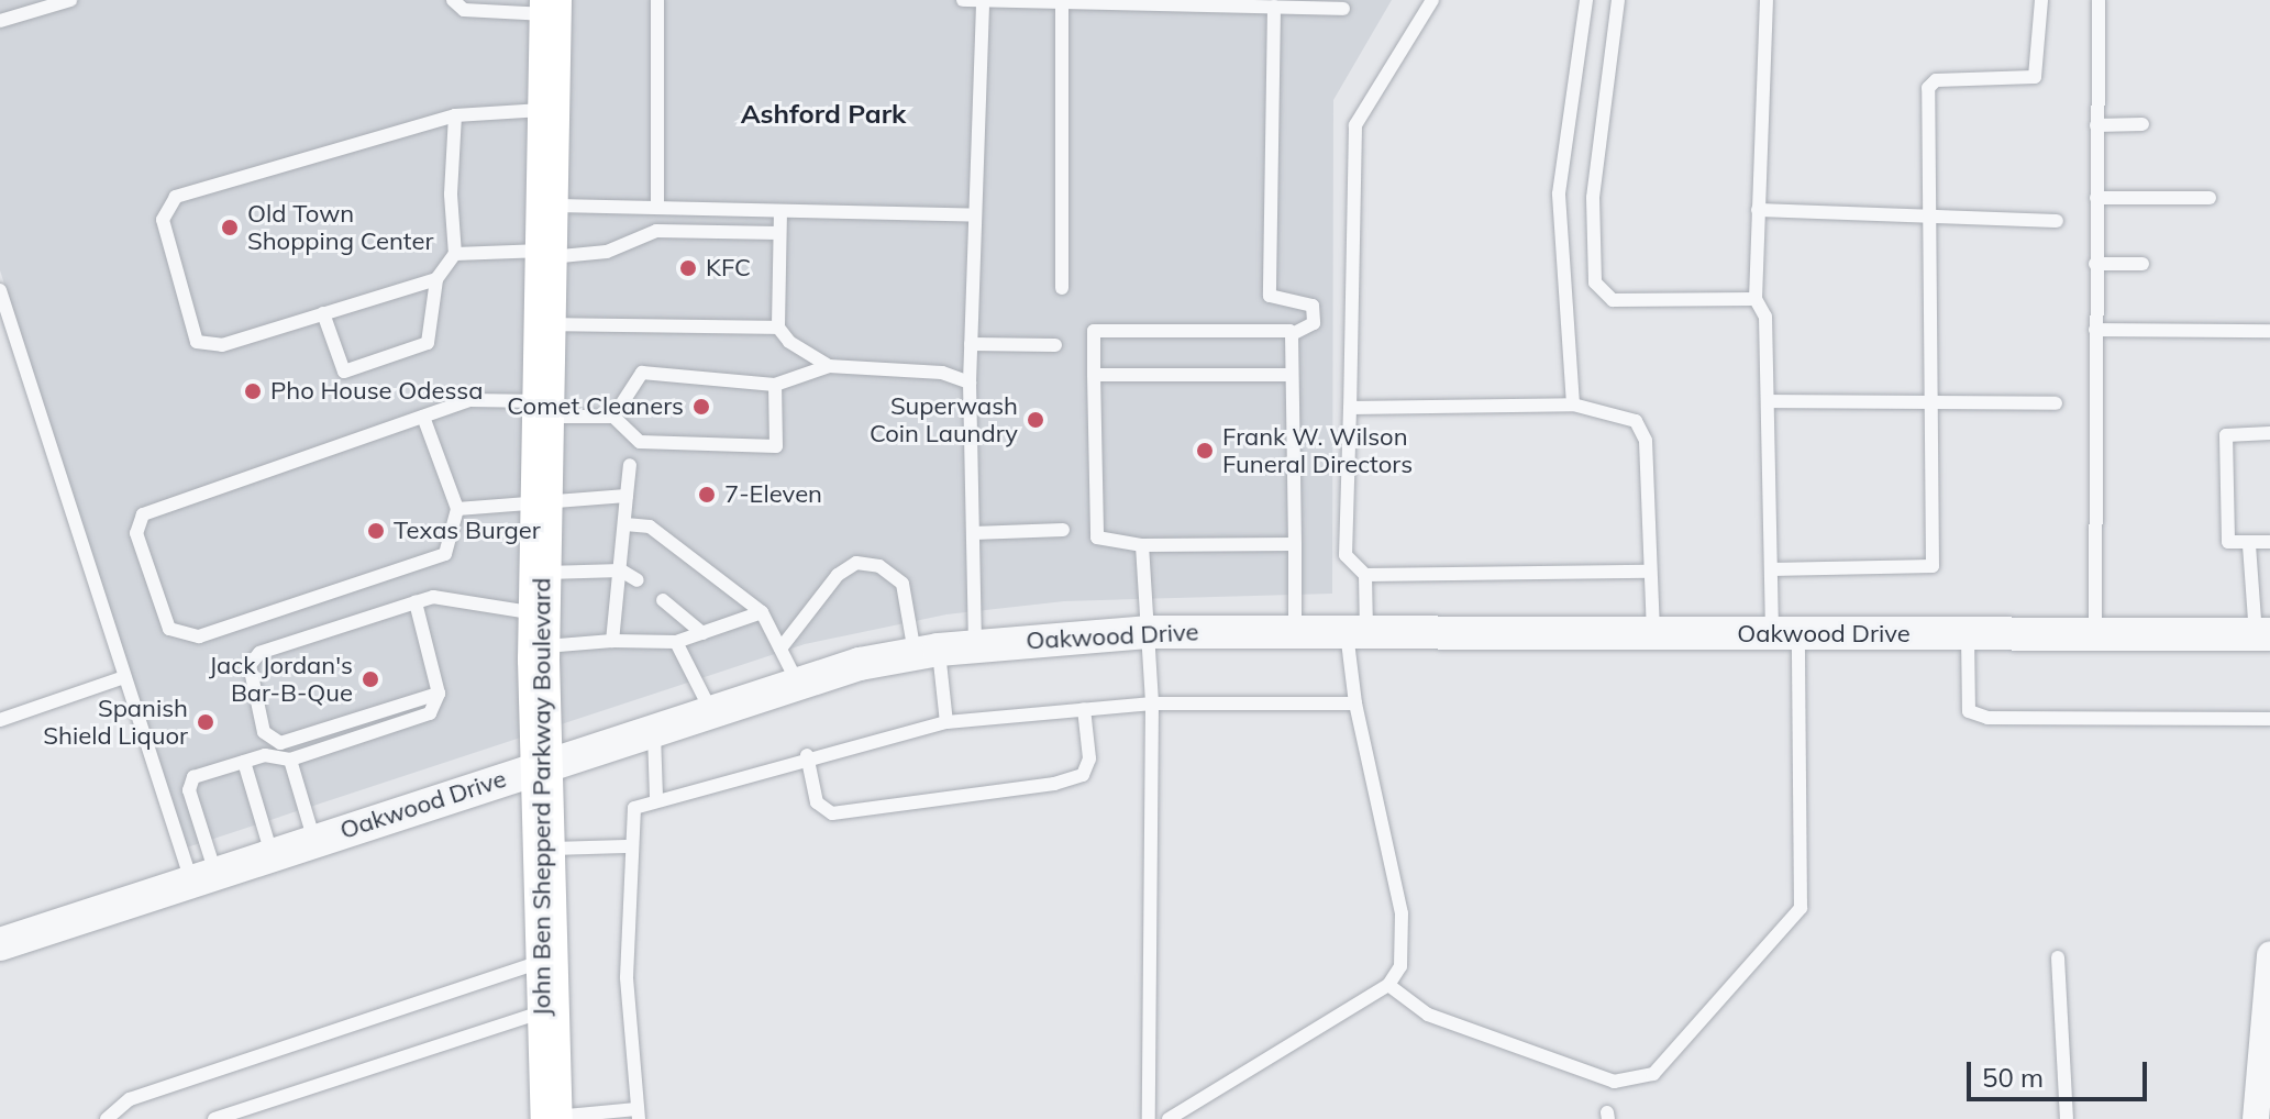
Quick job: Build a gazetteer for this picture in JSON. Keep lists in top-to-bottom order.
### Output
{
  "streets": {
    "main road": ["John Ben Shepperd Parkway Boulevard"],
    "street": ["Oakwood Drive"]
  },
  "crossings": [
    ["Oakwood Drive", "John Ben Shepperd Parkway Boulevard"]
  ],
  "districts": ["Ashford Park"],
  "places": [
    "Old Town Shopping Center",
    "KFC",
    "Pho House Odessa",
    "Comet Cleaners",
    "Superwash Coin Laundry",
    "Frank W. Wilson Funeral Directors",
    "7-Eleven",
    "Texas Burger",
    "Jack Jordan's Bar-B-Que",
    "Spanish Shield Liquor"
  ],
  "scale_bar": "50 m"
}
